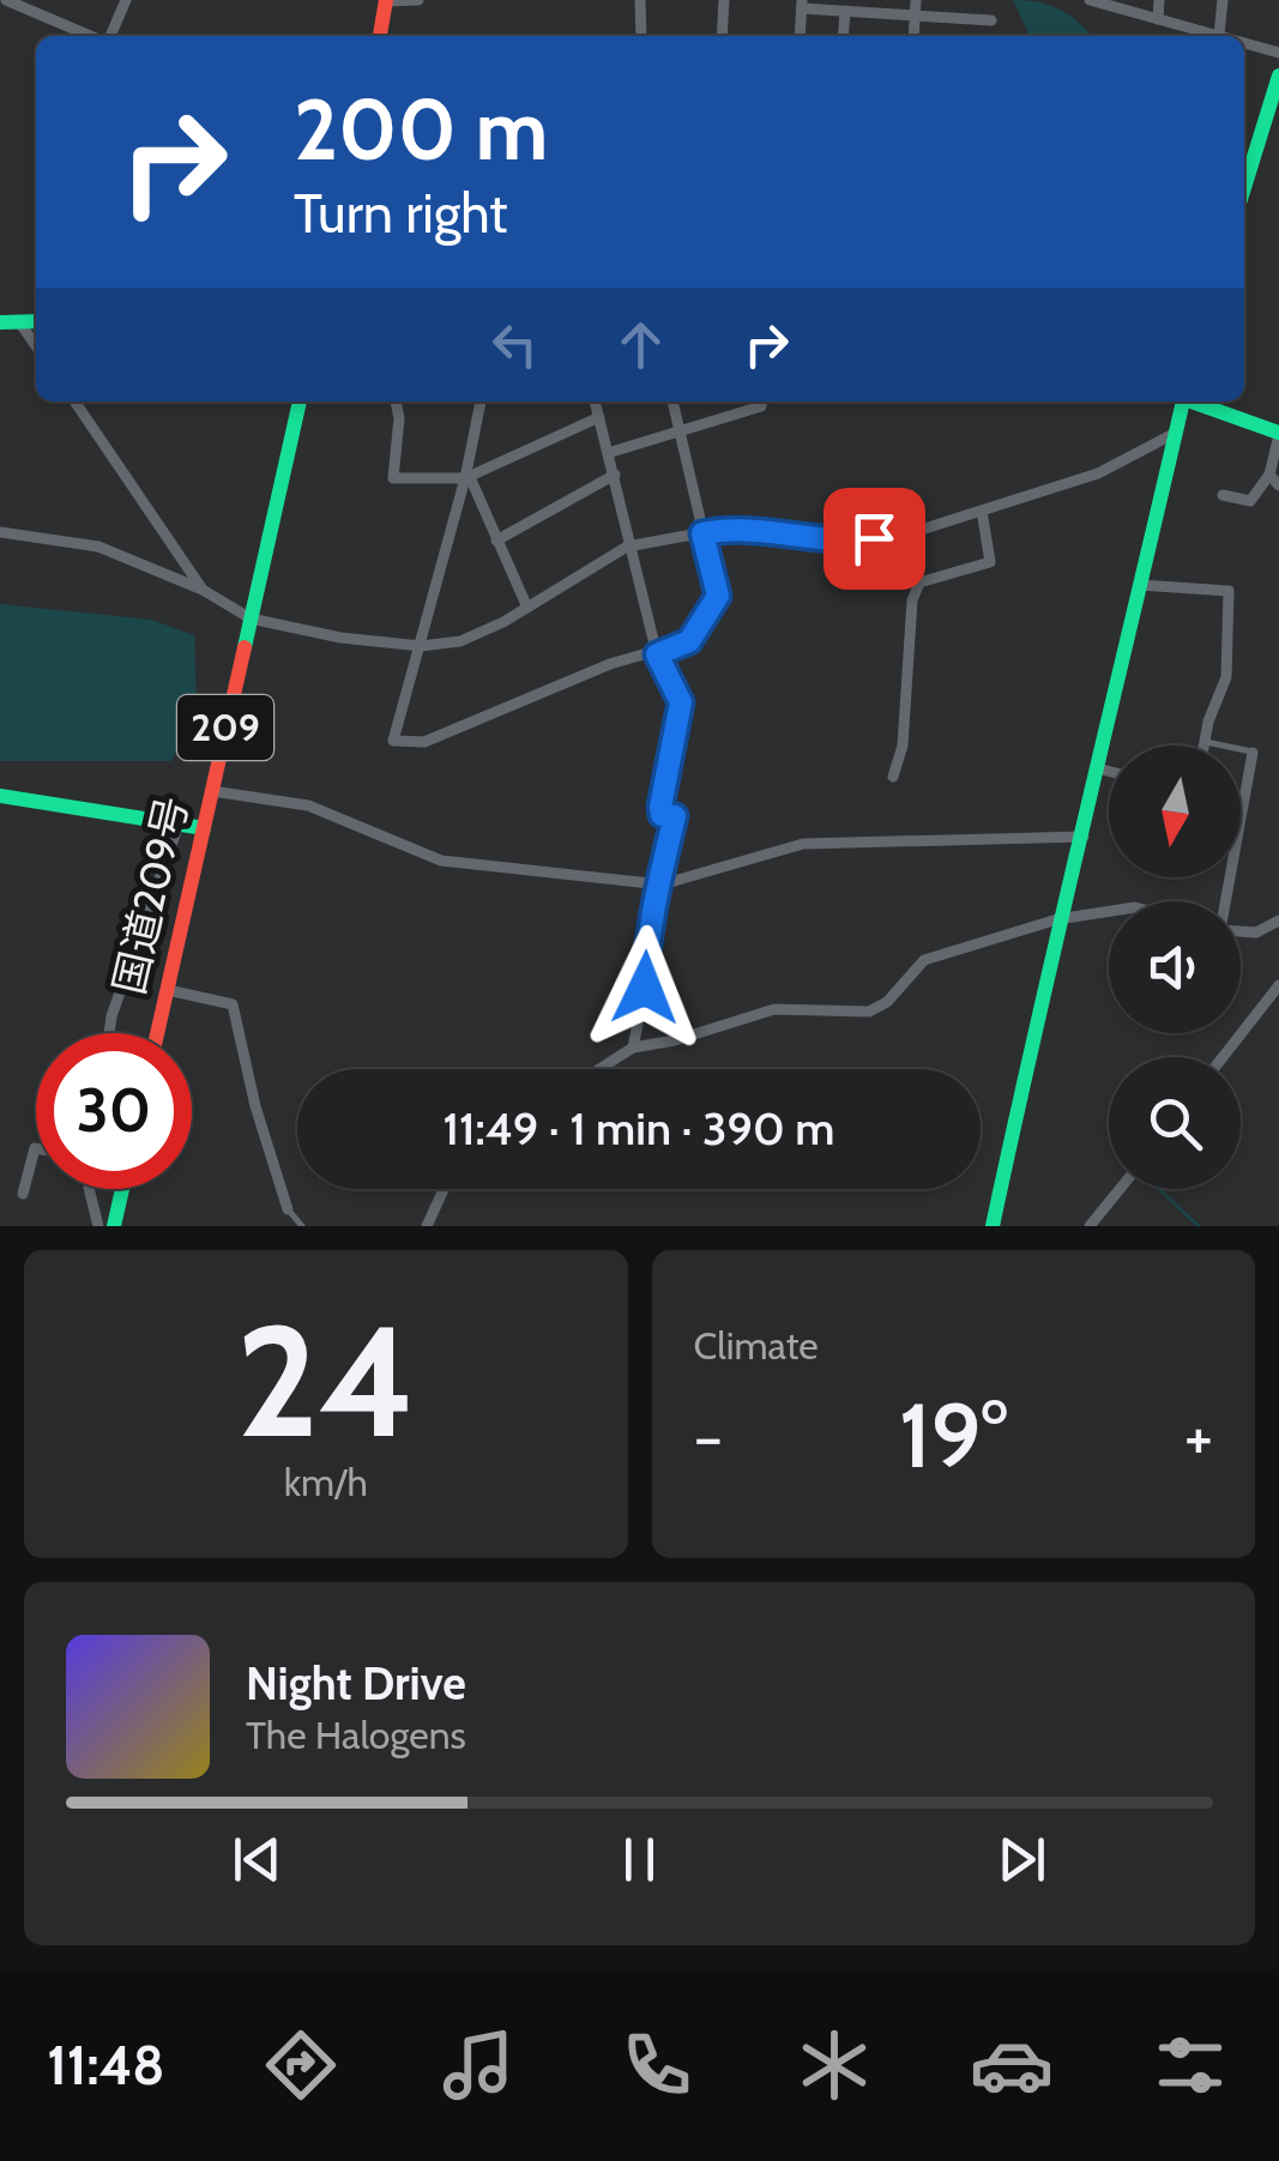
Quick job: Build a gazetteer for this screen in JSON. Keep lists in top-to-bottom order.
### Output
{
  "streets": {
    "main road": ["209", "国道209号"]
  },
  "north": "bottom",
  "page": {
    "turn": ["200 m", "Turn right"],
    "limit": "30",
    "trip": "11:49 · 1 min · 390 m",
    "tile": [
      ["24", "km/h"],
      "Climate"
    ],
    "heat": ["−", "19°", "+"],
    "song": ["Night Drive", "The Halogens"],
    "tabs": "11:48"
  }
}
